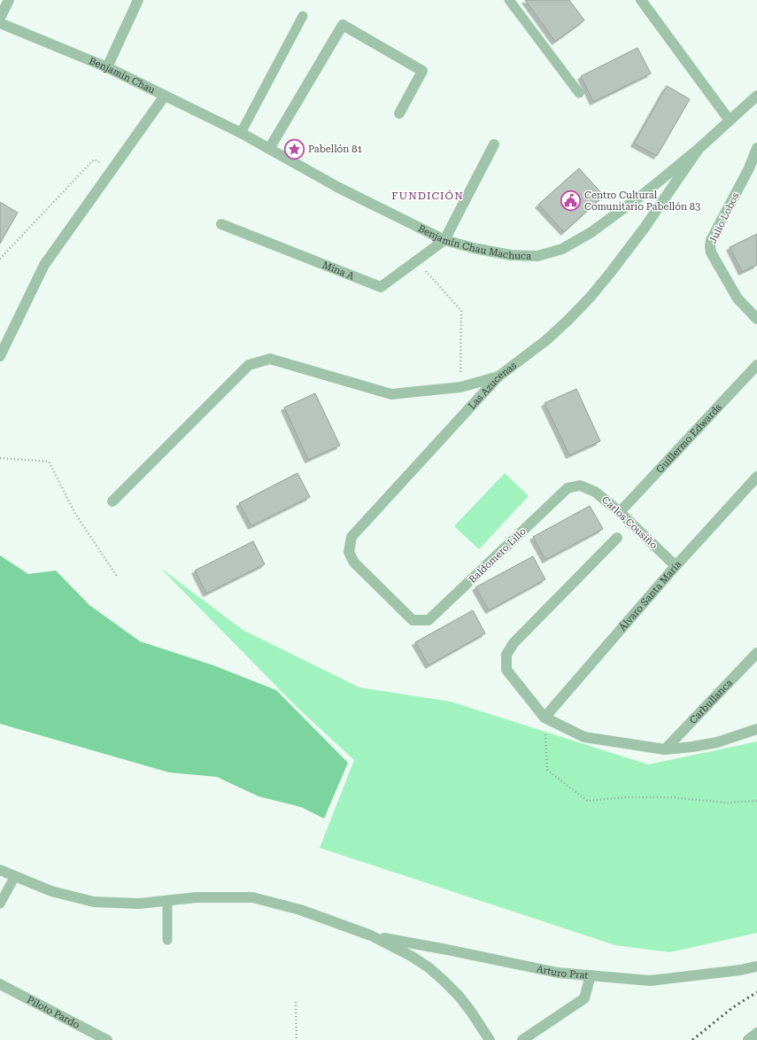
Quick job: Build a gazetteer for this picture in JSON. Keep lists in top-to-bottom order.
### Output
{
  "streets": {
    "street": [
      "Benjamín Chau",
      "Julio Lobos",
      "Benjamín Chau Machuca",
      "Mina A",
      "Las Azucenas",
      "Guillermo Edwards",
      "Carlos Cousiño",
      "Baldomero Lillo",
      "Álvaro Santa María",
      "Carbullanca",
      "Arturo Prat",
      "Piloto Pardo"
    ]
  },
  "crossings": [
    ["Benjamín Chau", "Benjamín Chau Machuca"],
    ["Benjamín Chau Machuca", "Mina A"],
    ["Benjamín Chau Machuca", "Las Azucenas"],
    ["Las Azucenas", "Baldomero Lillo"],
    ["Guillermo Edwards", "Carlos Cousiño"],
    ["Carlos Cousiño", "Baldomero Lillo"],
    ["Carlos Cousiño", "Álvaro Santa María"]
  ],
  "districts": ["FUNDICIÓN"],
  "places": {
    "place": ["Pabellón 81"],
    "public building": ["Centro Cultural Comunitario Pabellón 83"]
  }
}
